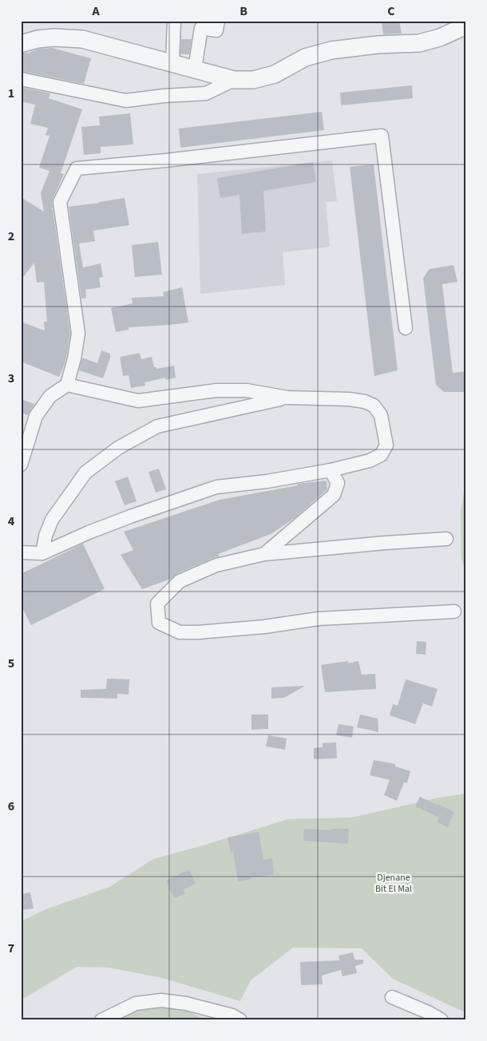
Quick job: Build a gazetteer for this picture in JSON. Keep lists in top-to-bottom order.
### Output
{
  "parks": ["Djenane Bit El Mal"],
  "grid": {
    "columns": ["A", "B", "C"],
    "rows": [
      "1",
      "2",
      "3",
      "4",
      "5",
      "6",
      "7"
    ]
  }
}
